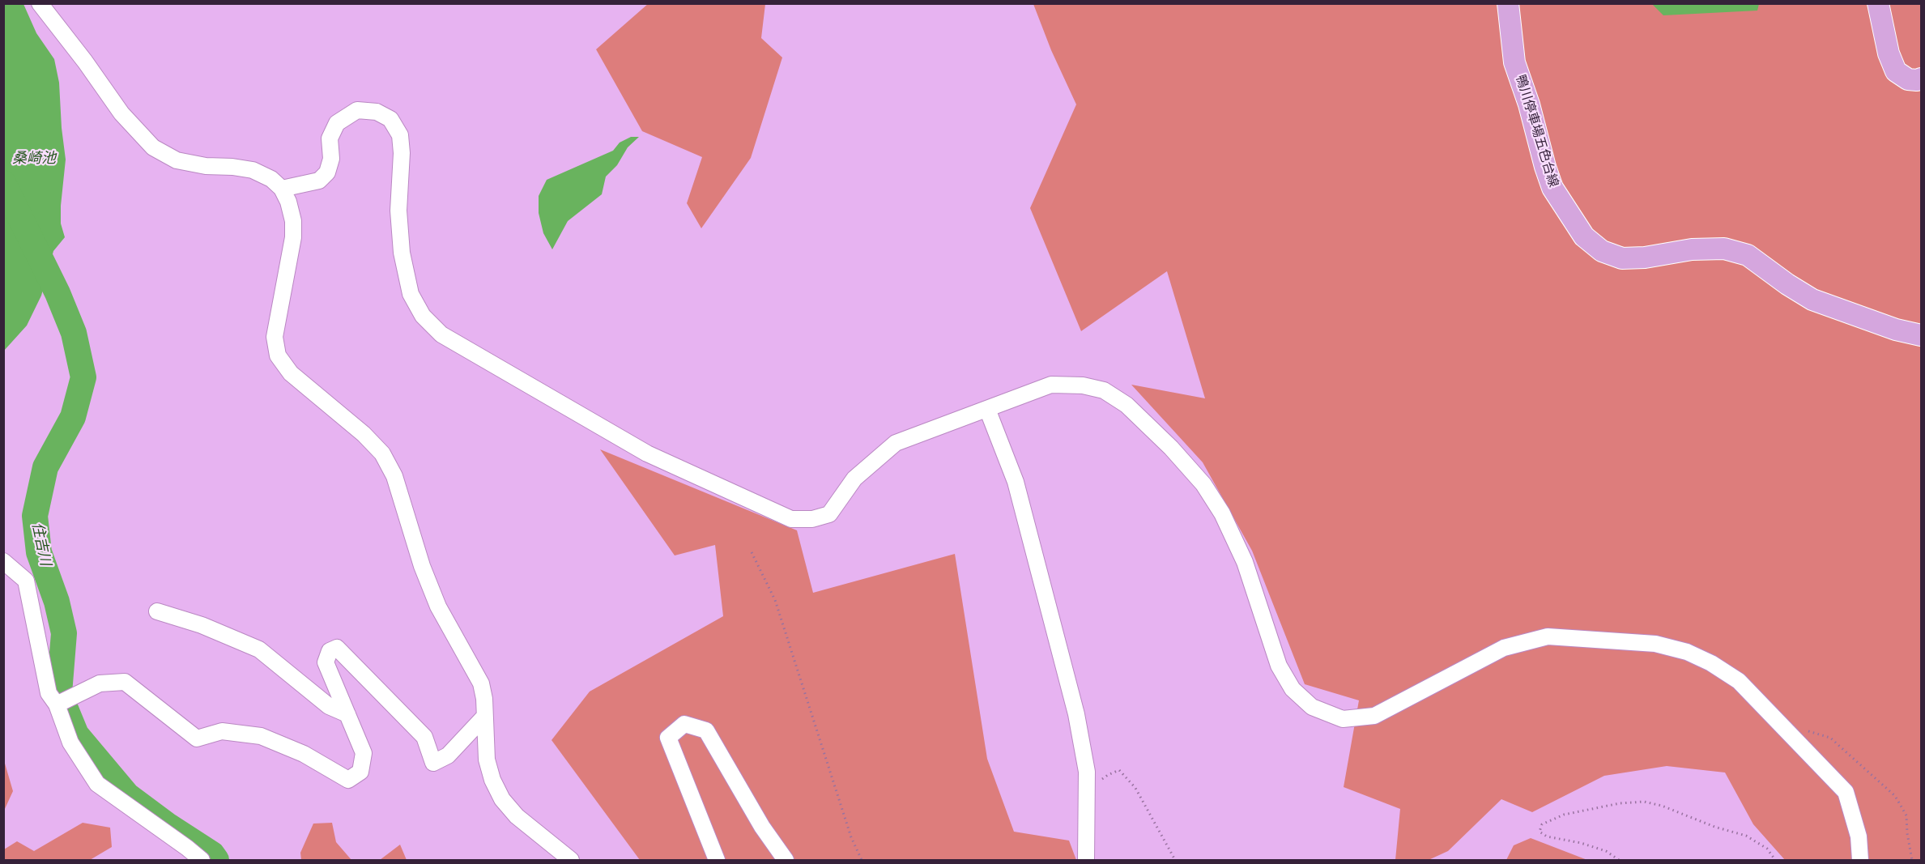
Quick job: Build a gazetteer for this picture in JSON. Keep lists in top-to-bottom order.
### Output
{
  "streets": {
    "main road": ["鴨川停車場五色台線"]
  },
  "water": ["桑崎池", "住吉川"]
}
